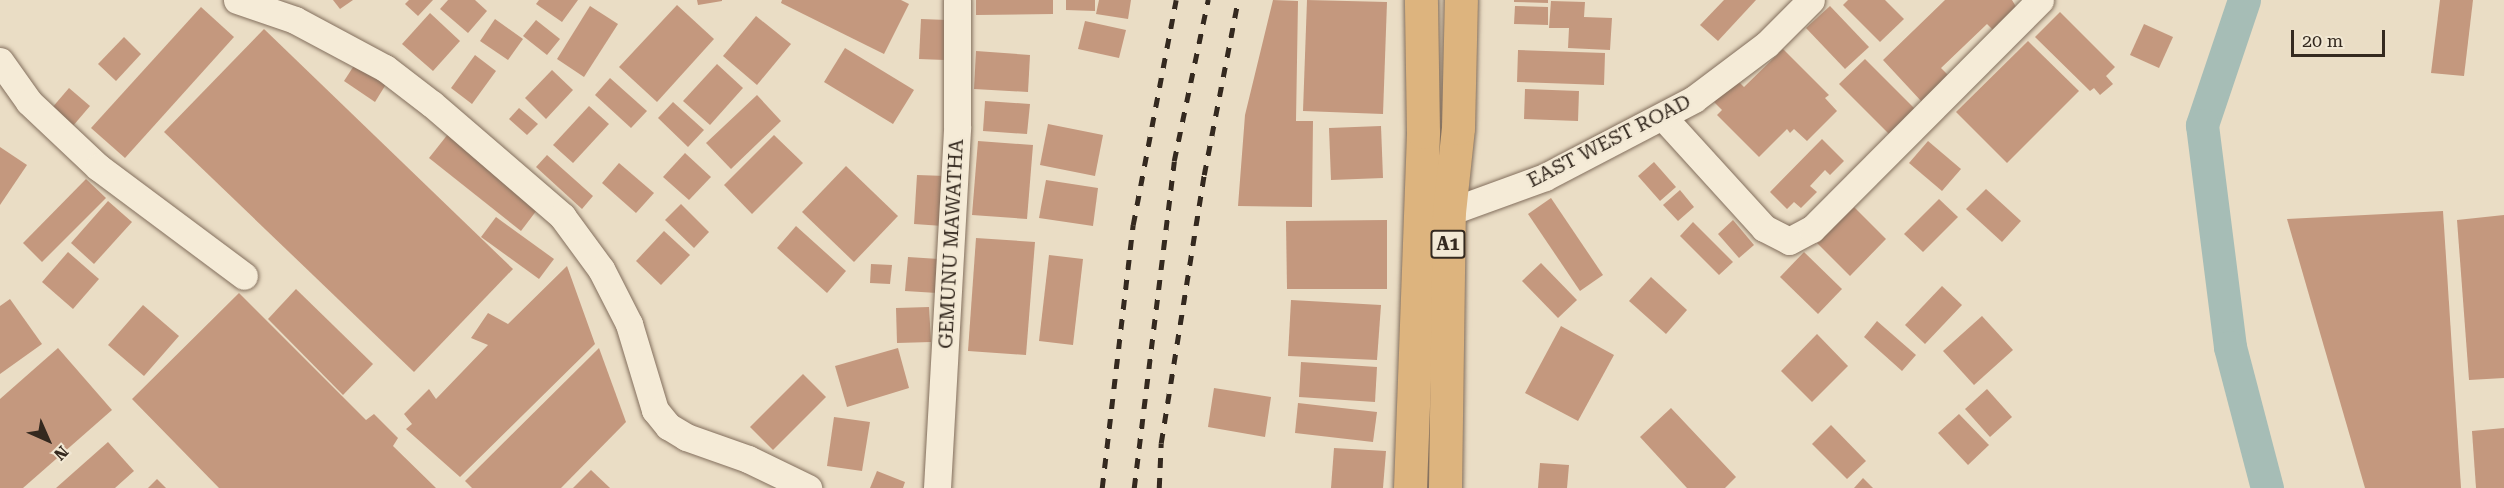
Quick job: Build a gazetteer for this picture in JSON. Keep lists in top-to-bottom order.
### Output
{
  "streets": {
    "highway": ["A1"],
    "street": ["EAST WEST ROAD", "GEMUNU MAWATHA"]
  },
  "crossings": [
    ["EAST WEST ROAD", "A1"]
  ],
  "scale_bar": "20 m",
  "north": "bottom right"
}
